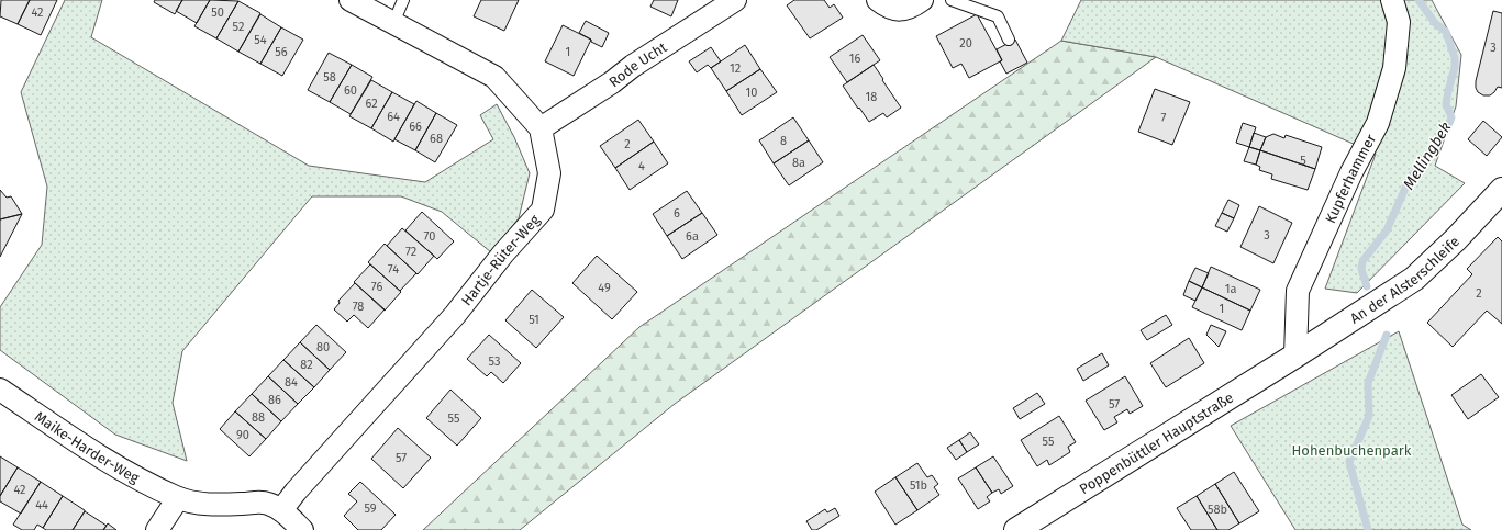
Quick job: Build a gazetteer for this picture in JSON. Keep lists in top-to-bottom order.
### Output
{
  "streets": {
    "street": [
      "Rode Ucht",
      "Kupferhammer",
      "Hartje-Rüter-Weg",
      "An der Alsterschleife",
      "Poppenbüttler Hauptstraße",
      "Maike-Harder-Weg"
    ]
  },
  "crossings": [
    ["Rode Ucht", "Hartje-Rüter-Weg"],
    ["Kupferhammer", "An der Alsterschleife"],
    ["Kupferhammer", "Poppenbüttler Hauptstraße"],
    ["Hartje-Rüter-Weg", "Maike-Harder-Weg"],
    ["An der Alsterschleife", "Poppenbüttler Hauptstraße"]
  ],
  "water": ["Mellingbek"],
  "parks": ["Hohenbuchenpark"],
  "house_numbers": [
    "42",
    "50",
    "52",
    "54",
    "20",
    "3",
    "56",
    "1",
    "16",
    "12",
    "58",
    "60",
    "10",
    "18",
    "62",
    "64",
    "7",
    "66",
    "68",
    "8",
    "2",
    "5",
    "8a",
    "4",
    "6",
    "3",
    "70",
    "6a",
    "72",
    "74",
    "76",
    "49",
    "1a",
    "2",
    "78",
    "1",
    "51",
    "80",
    "53",
    "82",
    "84",
    "86",
    "57",
    "88",
    "55",
    "90",
    "55",
    "57",
    "51b",
    "42",
    "44",
    "59",
    "58b"
  ]
}
